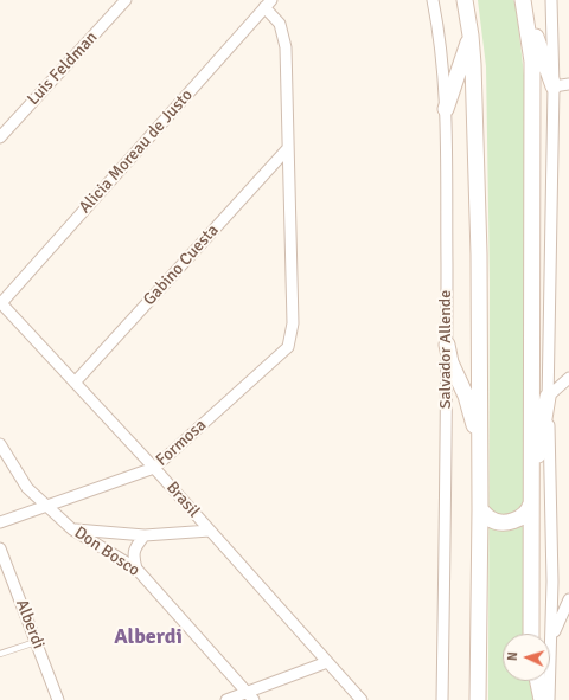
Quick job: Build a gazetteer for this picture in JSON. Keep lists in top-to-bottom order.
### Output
{
  "streets": {
    "main road": ["Salvador Allende"],
    "street": [
      "Luis Feldman",
      "Alicia Moreau de Justo",
      "Gabino Cuesta",
      "Formosa",
      "Brasil",
      "Don Bosco",
      "Alberdi"
    ]
  },
  "crossings": [
    ["Alicia Moreau de Justo", "Brasil"],
    ["Gabino Cuesta", "Formosa"],
    ["Gabino Cuesta", "Brasil"],
    ["Formosa", "Brasil"],
    ["Formosa", "Don Bosco"]
  ],
  "districts": ["Alberdi"],
  "north": "left"
}
